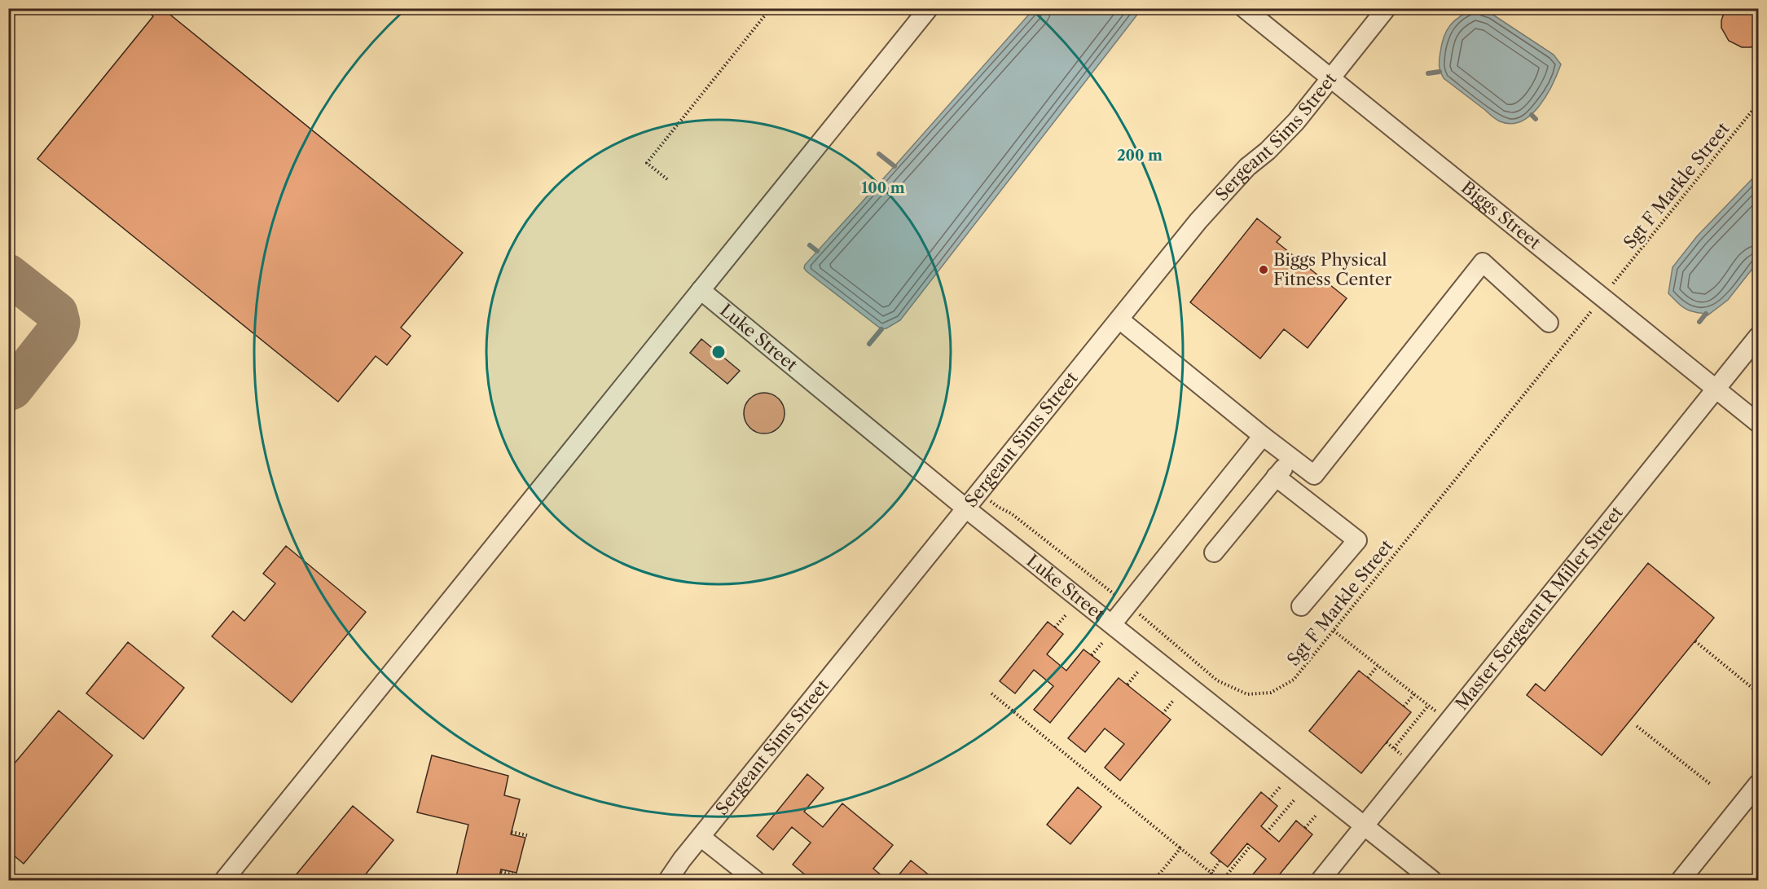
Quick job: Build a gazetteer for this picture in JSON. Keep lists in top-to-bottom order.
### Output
{
  "streets": {
    "street": [
      "Sergeant Sims Street",
      "Biggs Street",
      "Luke Street",
      "Master Sergeant R Miller Street"
    ],
    "path": ["Sgt F Markle Street"]
  },
  "crossings": [
    ["Sergeant Sims Street", "Sgt F Markle Street"],
    ["Sergeant Sims Street", "Biggs Street"],
    ["Sergeant Sims Street", "Luke Street"],
    ["Biggs Street", "Master Sergeant R Miller Street"],
    ["Luke Street", "Master Sergeant R Miller Street"]
  ],
  "places": ["Biggs Physical Fitness Center"],
  "rings": ["200 m", "100 m"]
}
